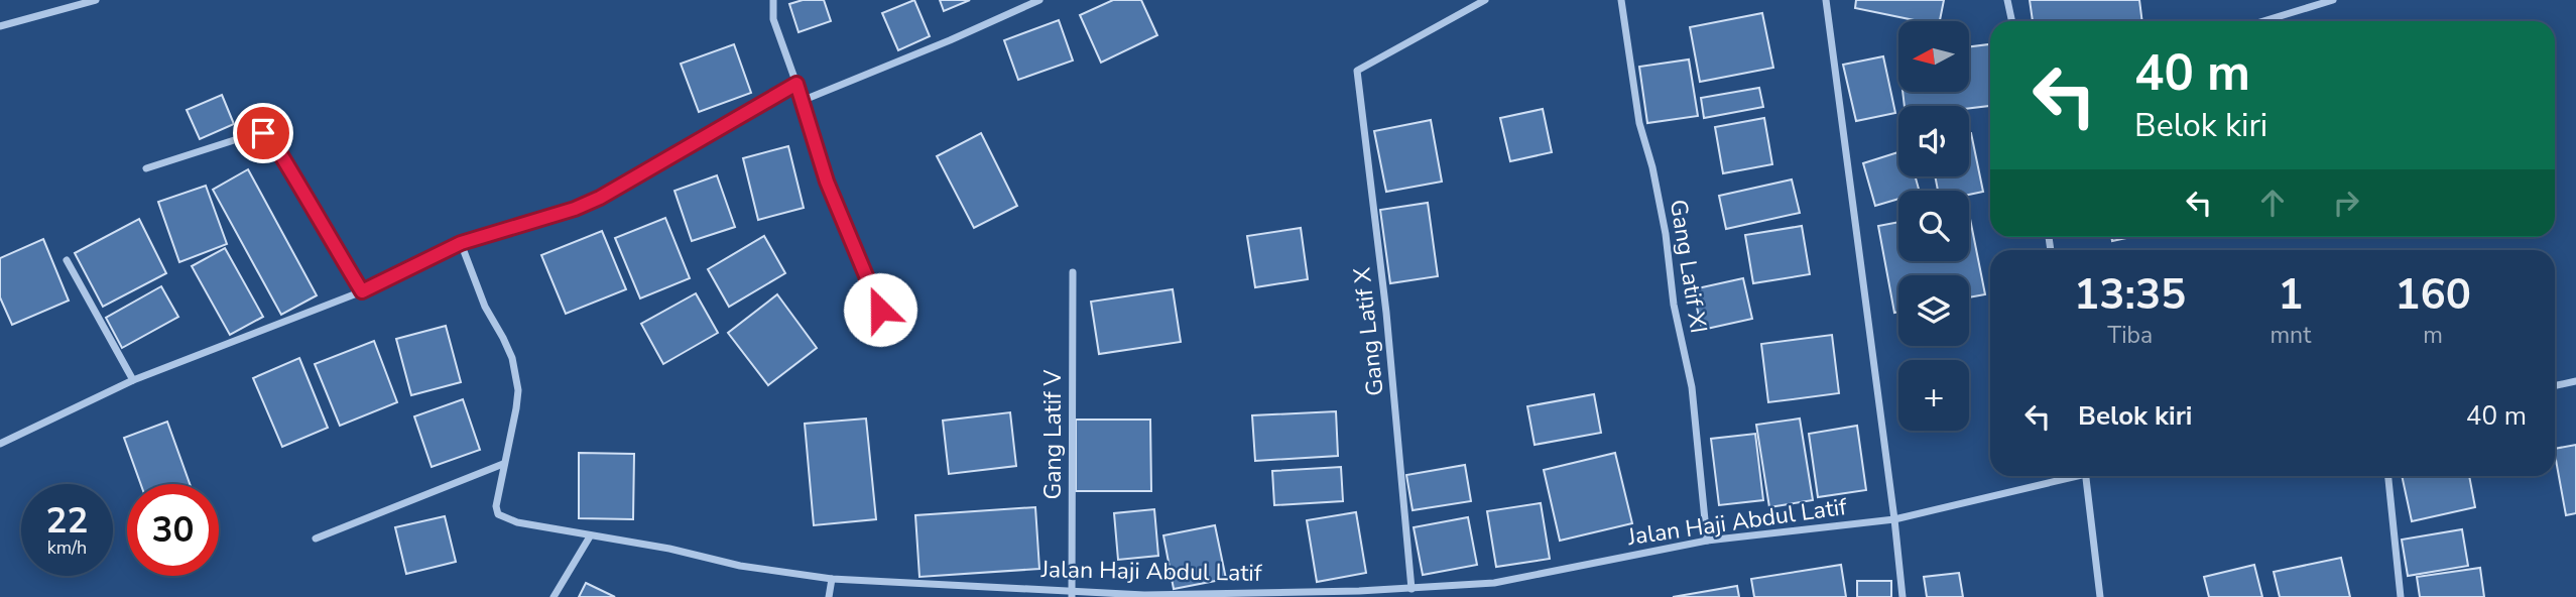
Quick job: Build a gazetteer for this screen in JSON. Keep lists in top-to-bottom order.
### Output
{
  "streets": {
    "street": [
      "Gang Latif XI",
      "Gang Latif X",
      "Gang Latif V",
      "Jalan Haji Abdul Latif"
    ]
  },
  "crossings": [
    ["Gang Latif XI", "Jalan Haji Abdul Latif"],
    ["Gang Latif X", "Jalan Haji Abdul Latif"],
    ["Gang Latif V", "Jalan Haji Abdul Latif"]
  ],
  "north": "left",
  "page": {
    "map_buttons": "+",
    "turn": ["40 m", "Belok kiri"],
    "eta": [
      "13:35",
      "Tiba",
      "1",
      "mnt",
      "160",
      "m"
    ],
    "list": [
      {
        "name": "Belok kiri",
        "value": "40 m"
      }
    ],
    "speed": "22 km/h",
    "limit": "30"
  }
}
